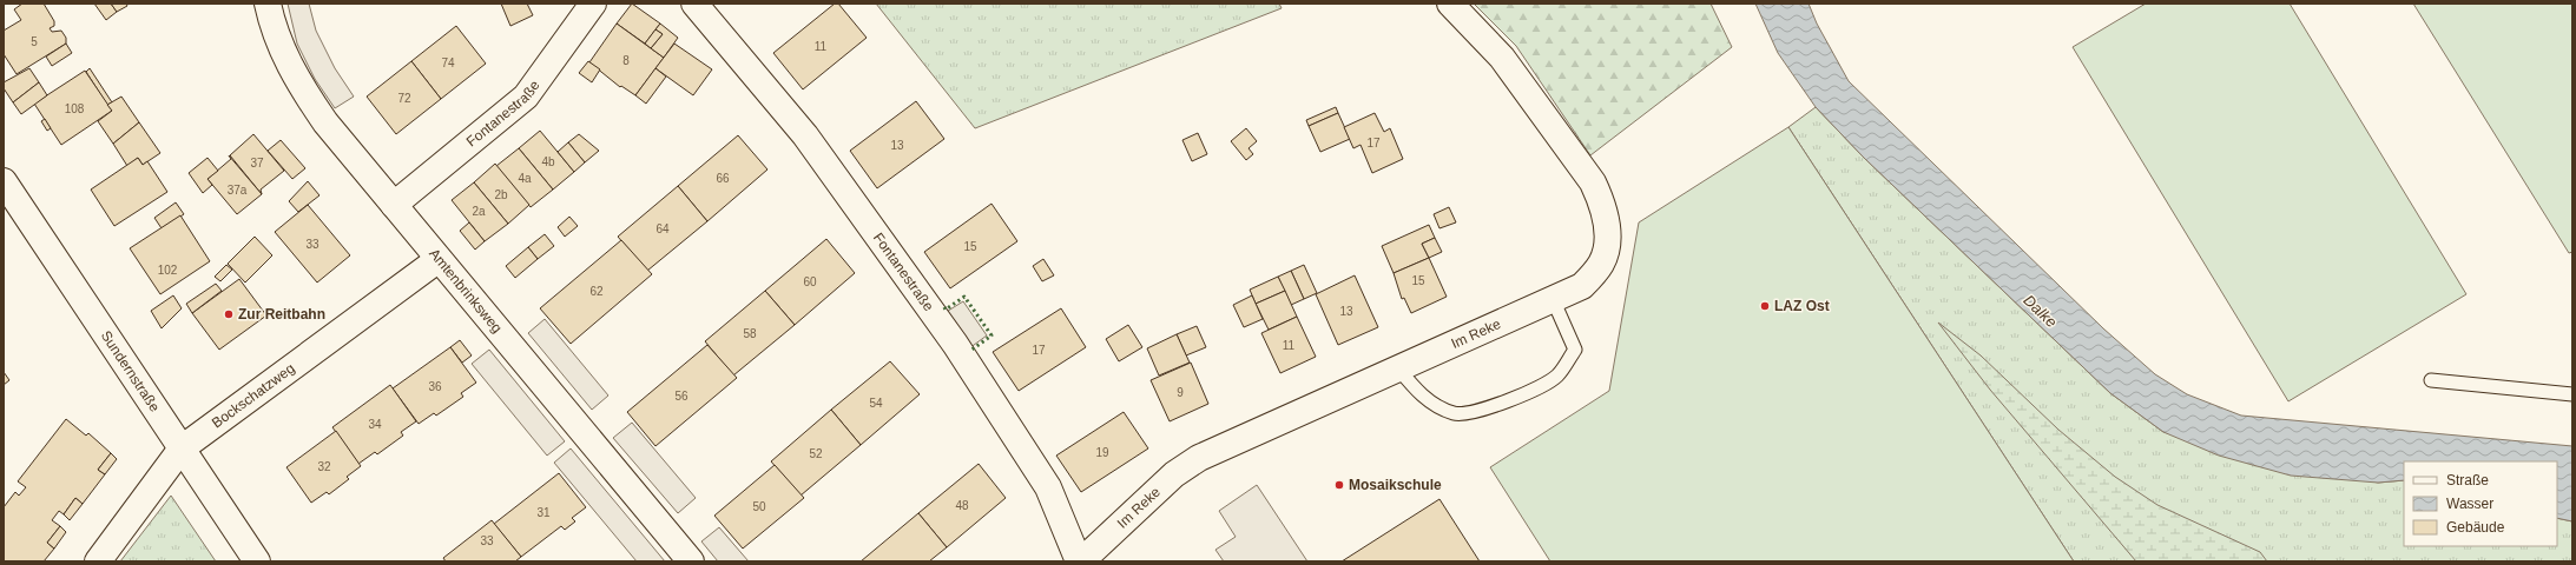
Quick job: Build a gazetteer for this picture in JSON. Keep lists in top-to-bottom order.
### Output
{
  "streets": {
    "street": [
      "Fontanestraße",
      "Amtenbrinksweg",
      "Im Reke",
      "Sundernstraße",
      "Bockschatzweg"
    ]
  },
  "crossings": [
    ["Fontanestraße", "Amtenbrinksweg"],
    ["Fontanestraße", "Im Reke"],
    ["Amtenbrinksweg", "Bockschatzweg"],
    ["Sundernstraße", "Bockschatzweg"]
  ],
  "water": ["Dalke"],
  "places": ["LAZ Ost", "Zur Reitbahn", "Mosaikschule"],
  "house_numbers": [
    "5",
    "11",
    "8",
    "74",
    "72",
    "108",
    "17",
    "13",
    "4b",
    "37",
    "4a",
    "66",
    "37a",
    "2b",
    "2a",
    "64",
    "33",
    "15",
    "102",
    "15",
    "60",
    "62",
    "13",
    "58",
    "11",
    "17",
    "36",
    "9",
    "56",
    "54",
    "34",
    "19",
    "52",
    "32",
    "48",
    "50",
    "31",
    "33"
  ],
  "legend": ["Straße", "Wasser", "Gebäude"]
}
